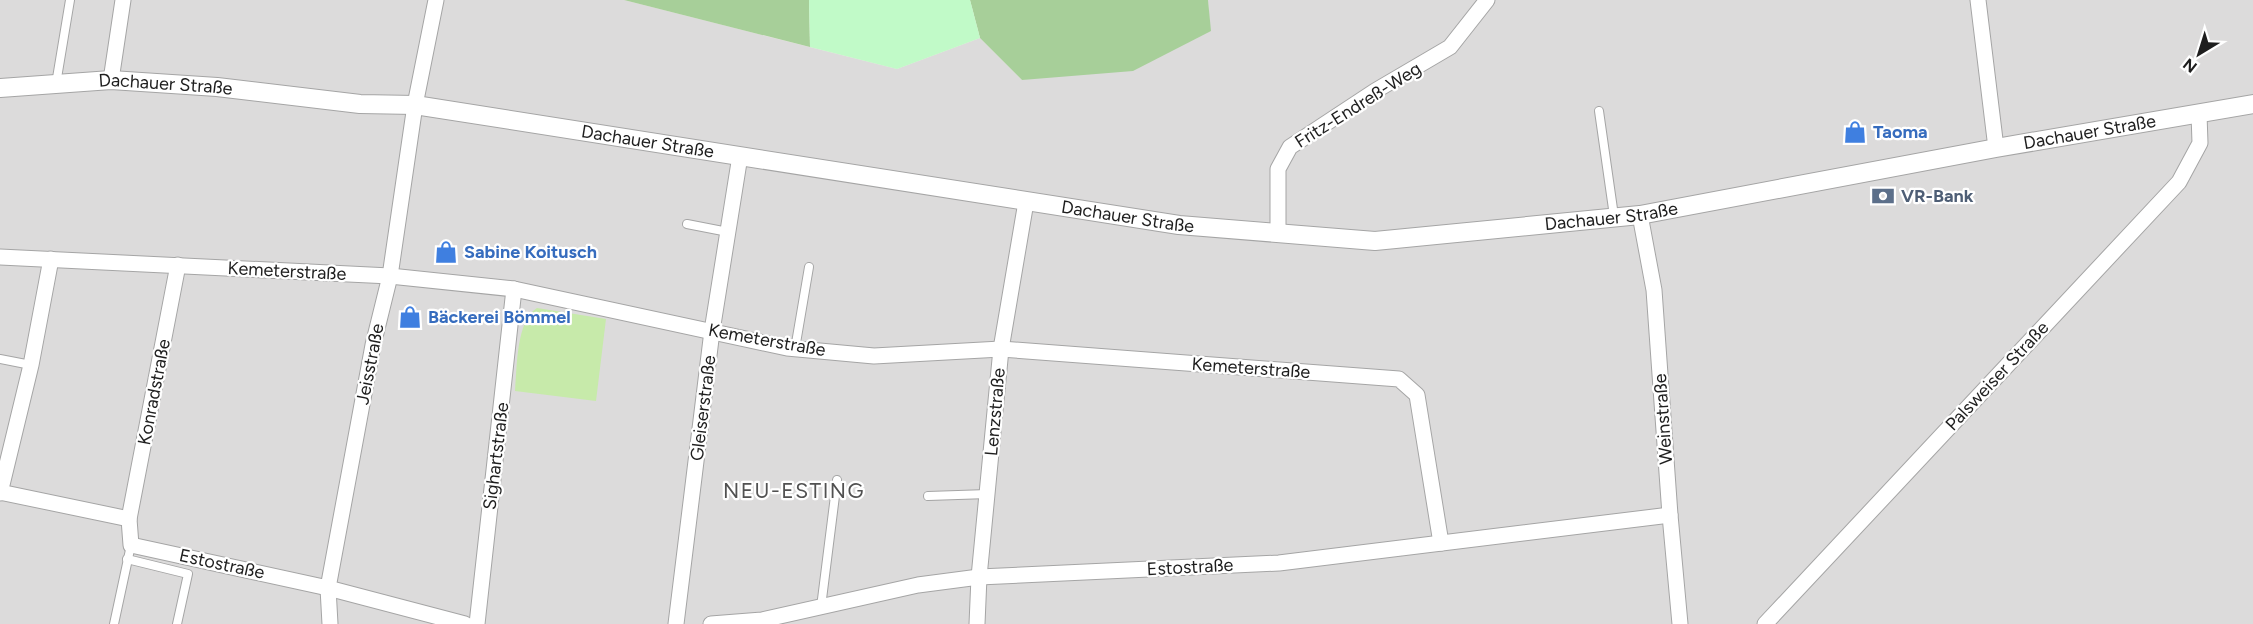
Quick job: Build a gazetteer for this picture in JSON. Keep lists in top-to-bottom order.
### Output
{
  "streets": {
    "street": [
      "Dachauer Straße",
      "Fritz-Endreß-Weg",
      "Kemeterstraße",
      "Jeisstraße",
      "Palsweiser Straße",
      "Konradstraße",
      "Gleiserstraße",
      "Lenzstraße",
      "Weinstraße",
      "Sighartstraße",
      "Estostraße"
    ]
  },
  "crossings": [
    ["Dachauer Straße", "Fritz-Endreß-Weg"],
    ["Dachauer Straße", "Jeisstraße"],
    ["Dachauer Straße", "Palsweiser Straße"],
    ["Dachauer Straße", "Gleiserstraße"],
    ["Dachauer Straße", "Lenzstraße"],
    ["Dachauer Straße", "Weinstraße"],
    ["Kemeterstraße", "Jeisstraße"],
    ["Kemeterstraße", "Konradstraße"],
    ["Kemeterstraße", "Gleiserstraße"],
    ["Kemeterstraße", "Lenzstraße"],
    ["Kemeterstraße", "Sighartstraße"],
    ["Kemeterstraße", "Estostraße"],
    ["Jeisstraße", "Estostraße"],
    ["Lenzstraße", "Estostraße"],
    ["Weinstraße", "Estostraße"]
  ],
  "districts": ["NEU-ESTING"],
  "places": {
    "shop": ["Taoma", "Sabine Koitusch", "Bäckerei Bömmel"],
    "bank": ["VR-Bank"]
  },
  "north": "bottom left"
}
